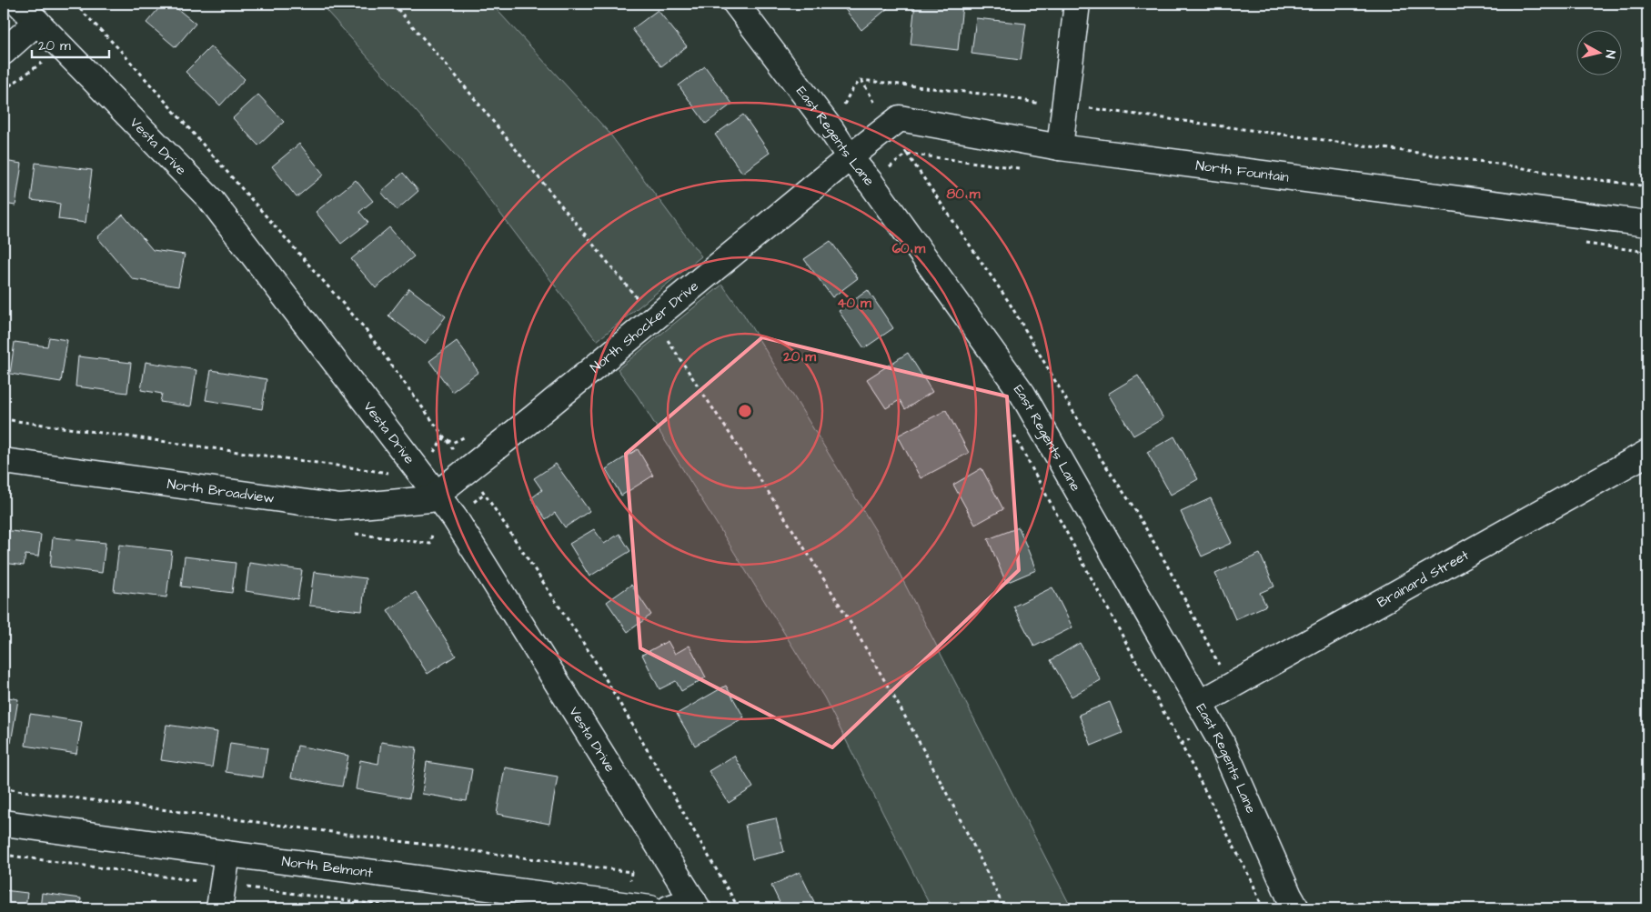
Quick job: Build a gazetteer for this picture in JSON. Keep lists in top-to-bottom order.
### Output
{
  "streets": {
    "street": [
      "East Regents Lane",
      "Vesta Drive",
      "North Fountain",
      "North Shocker Drive",
      "North Broadview",
      "Brainard Street",
      "North Belmont"
    ]
  },
  "crossings": [
    ["East Regents Lane", "North Fountain"],
    ["East Regents Lane", "North Shocker Drive"],
    ["East Regents Lane", "Brainard Street"],
    ["Vesta Drive", "North Shocker Drive"],
    ["Vesta Drive", "North Broadview"],
    ["North Fountain", "North Shocker Drive"],
    ["North Shocker Drive", "North Broadview"]
  ],
  "scale_bar": "20 m",
  "north": "right",
  "rings": [
    "80 m",
    "60 m",
    "40 m",
    "20 m"
  ]
}
